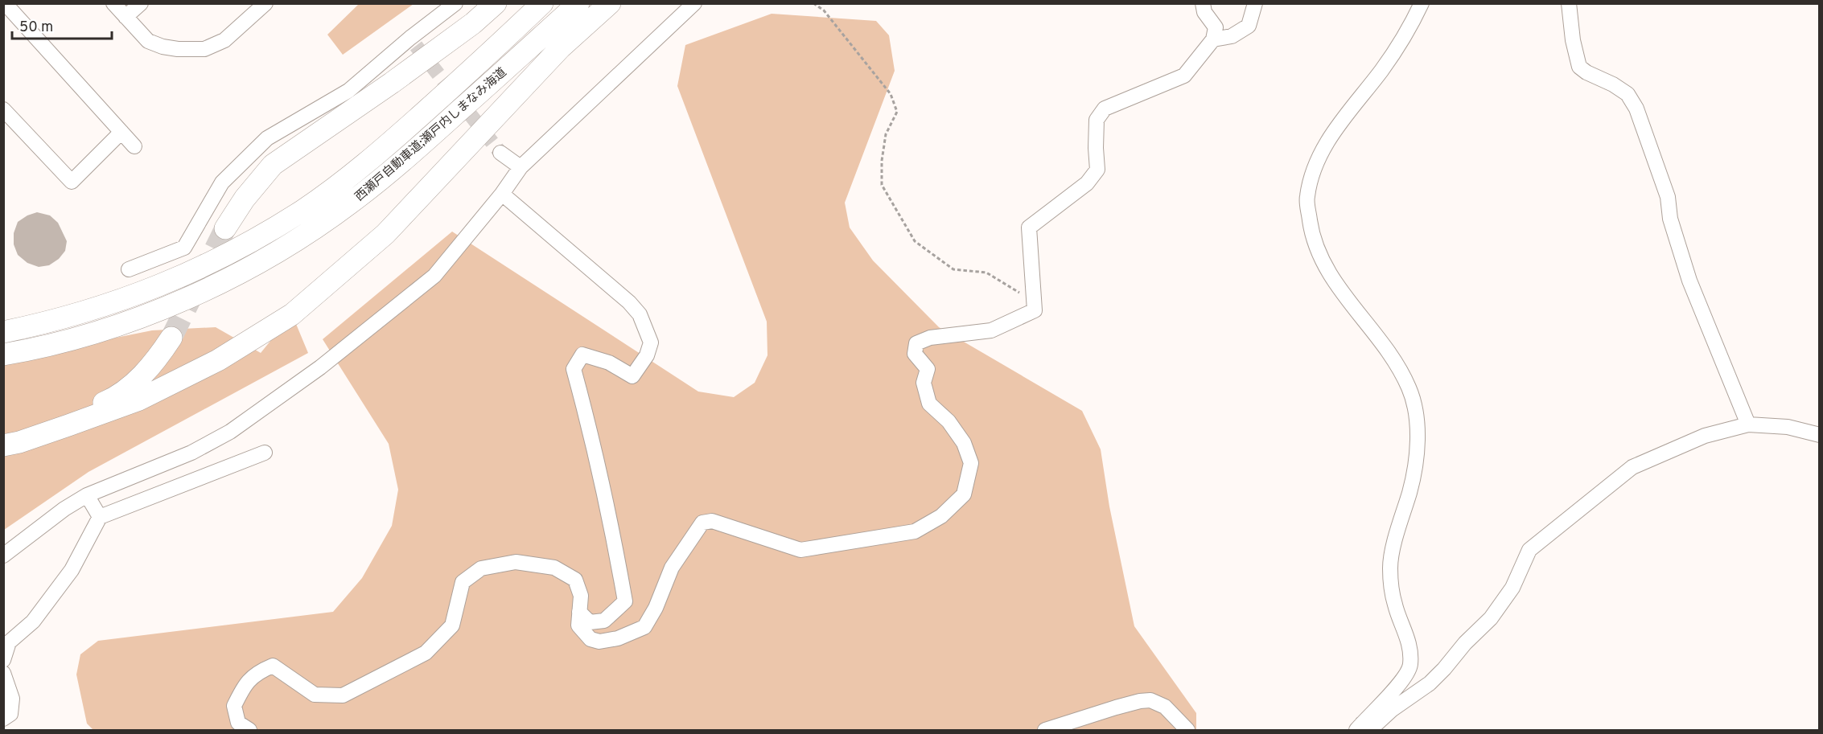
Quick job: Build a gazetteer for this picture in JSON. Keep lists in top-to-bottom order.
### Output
{
  "streets": {
    "highway": ["西瀬戸自動車道;瀬戸内しまなみ海道"]
  },
  "scale_bar": "50 m"
}
